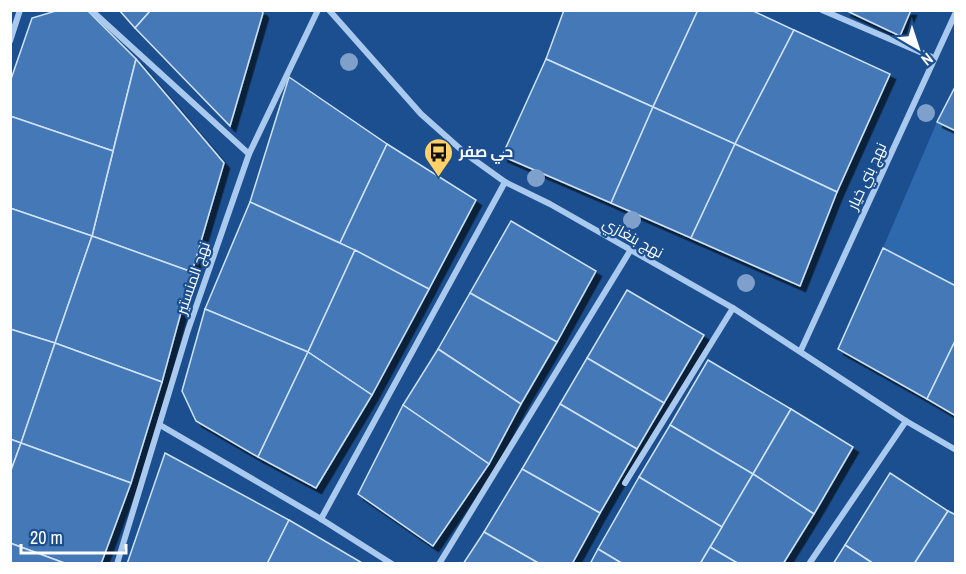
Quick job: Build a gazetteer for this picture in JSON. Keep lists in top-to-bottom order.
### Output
{
  "streets": {
    "street": ["نهج بني خيار", "نهج بنغازي", "نهج المنستير"]
  },
  "crossings": [
    ["نهج بني خيار", "نهج بنغازي"]
  ],
  "places": {
    "bus stop": ["حي صفر"]
  },
  "scale_bar": "20 m",
  "north": "bottom right"
}
